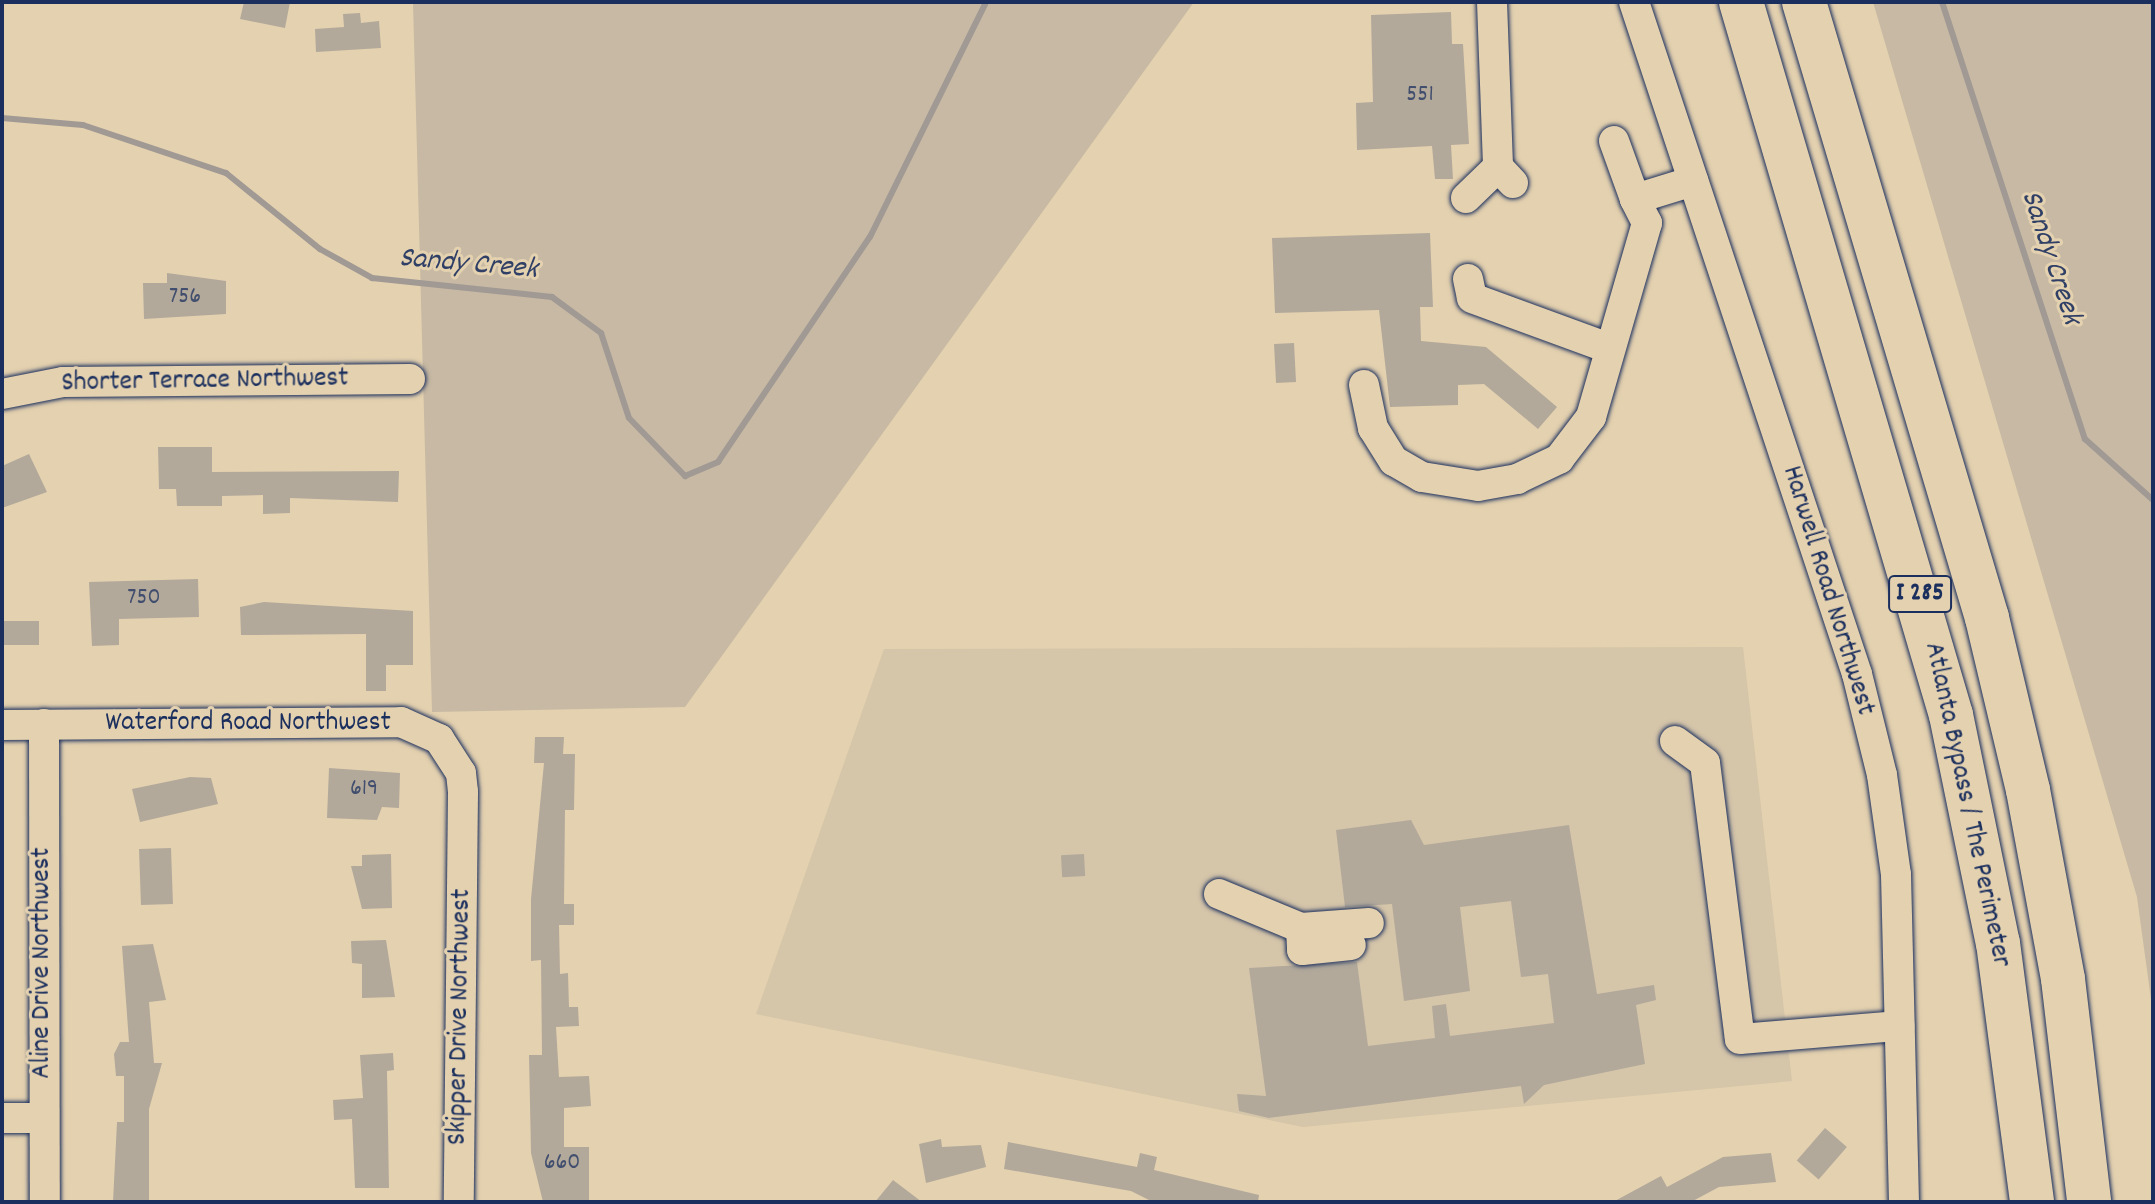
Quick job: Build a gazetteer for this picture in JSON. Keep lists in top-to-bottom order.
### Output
{
  "streets": {
    "highway": ["I 285", "Atlanta Bypass / The Perimeter"],
    "street": [
      "Shorter Terrace Northwest",
      "Harwell Road Northwest",
      "Waterford Road Northwest",
      "Aline Drive Northwest",
      "Skipper Drive Northwest"
    ]
  },
  "crossings": [
    ["Waterford Road Northwest", "Aline Drive Northwest"],
    ["Waterford Road Northwest", "Skipper Drive Northwest"]
  ],
  "water": ["Sandy Creek"],
  "house_numbers": [
    "551",
    "756",
    "750",
    "619",
    "660"
  ]
}
